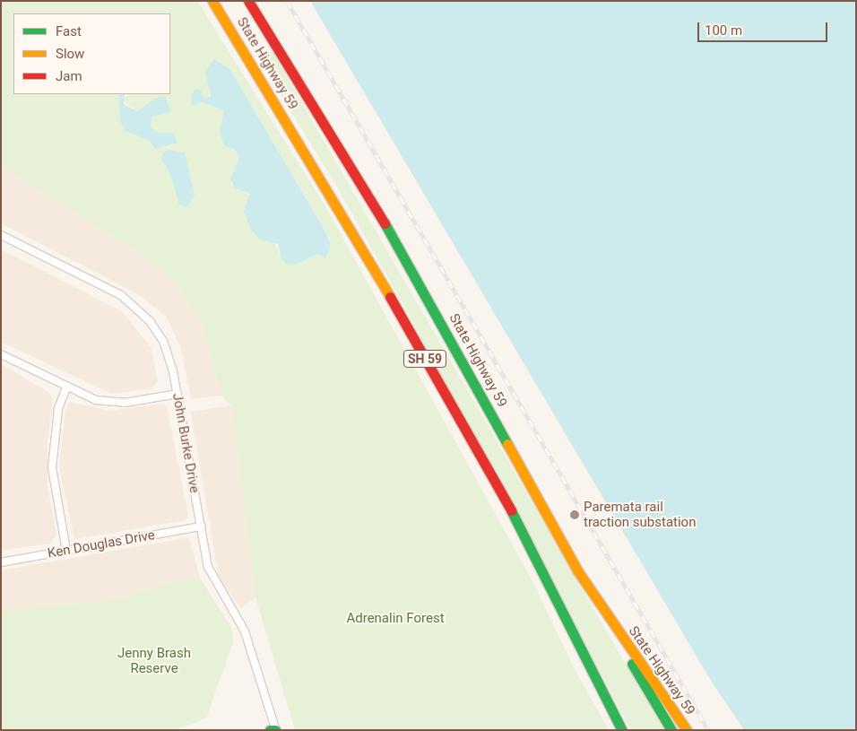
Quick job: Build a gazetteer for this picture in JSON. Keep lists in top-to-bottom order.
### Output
{
  "streets": {
    "main road": ["State Highway 59", "SH 59"],
    "street": ["John Burke Drive", "Ken Douglas Drive"]
  },
  "crossings": [
    ["John Burke Drive", "Ken Douglas Drive"]
  ],
  "parks": ["Adrenalin Forest", "Jenny Brash Reserve"],
  "places": ["Paremata rail traction substation"],
  "legend": ["Fast", "Slow", "Jam"],
  "scale_bar": "100 m"
}
